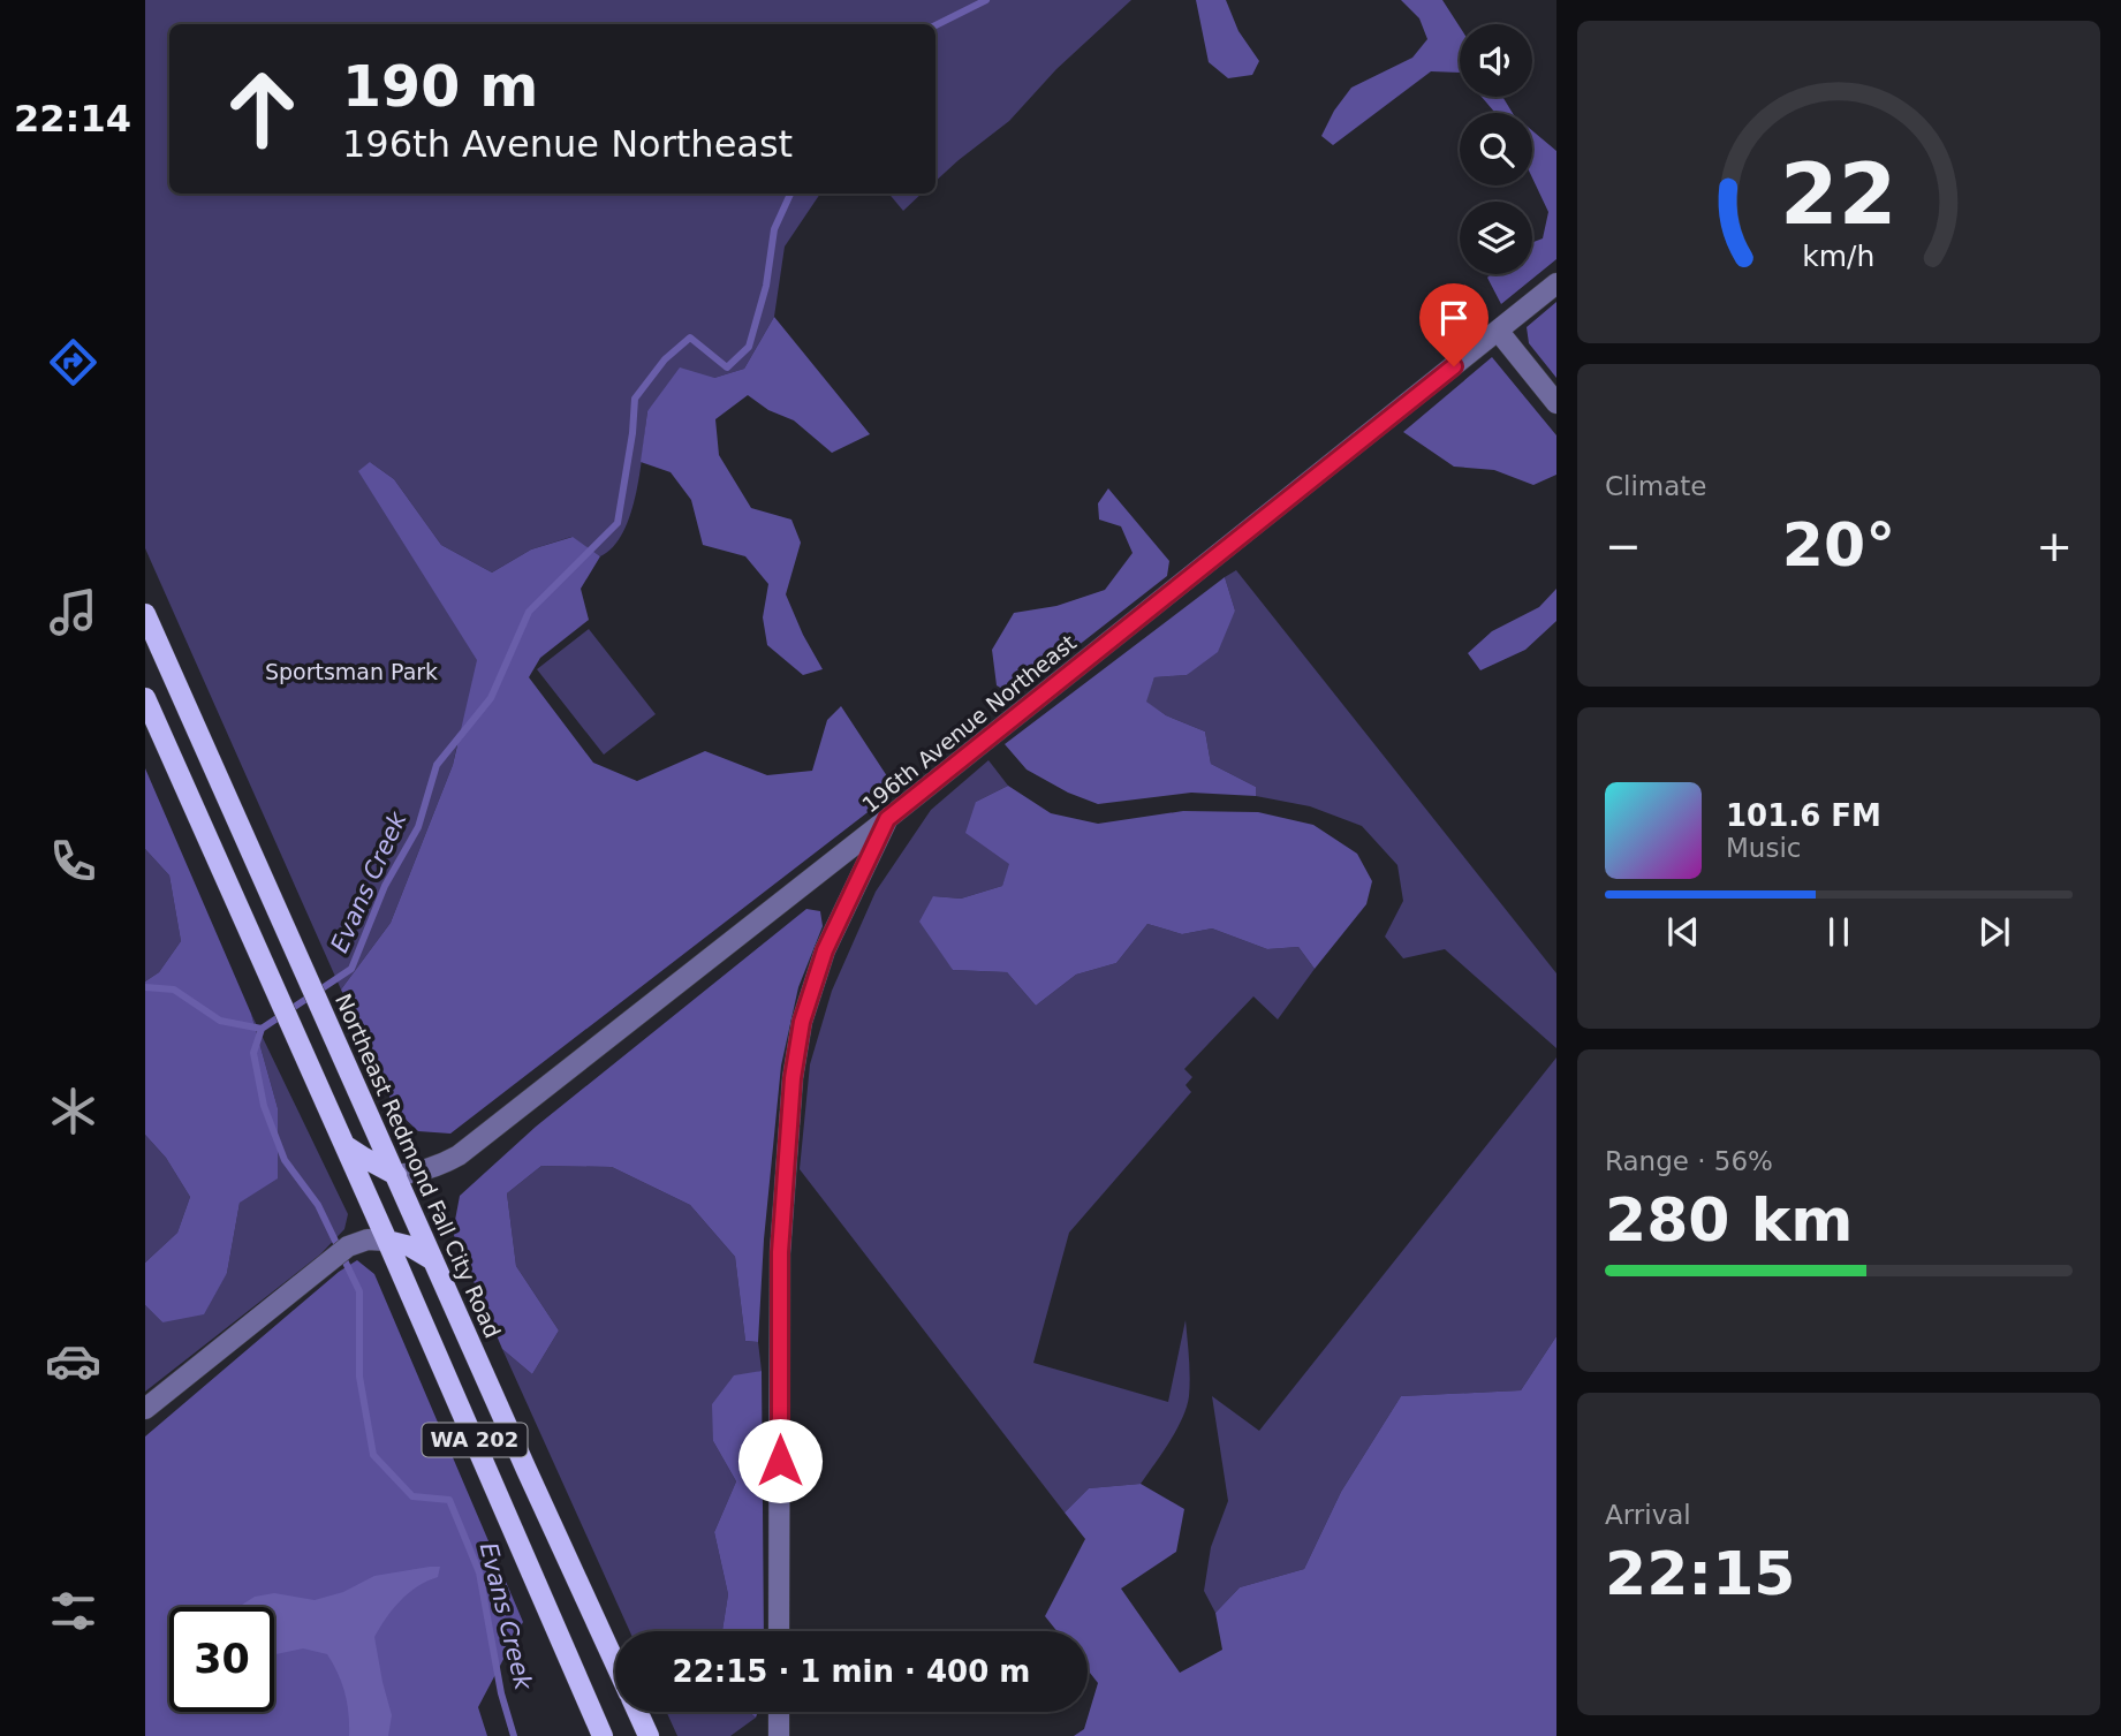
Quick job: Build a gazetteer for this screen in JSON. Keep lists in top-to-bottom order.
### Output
{
  "streets": {
    "main road": ["Northeast Redmond Fall City Road", "WA 202"],
    "street": ["196th Avenue Northeast"]
  },
  "crossings": [
    ["196th Avenue Northeast", "Northeast Redmond Fall City Road"]
  ],
  "water": ["Evans Creek"],
  "parks": ["Sportsman Park"],
  "page": {
    "tabs": "22:14",
    "turn": ["190 m", "196th Avenue Northeast"],
    "tile": [
      "Climate",
      ["Range · 56%", "280 km"],
      ["Arrival", "22:15"]
    ],
    "heat": ["−", "20°", "+"],
    "song": ["101.6 FM", "Music"],
    "limit": "30",
    "trip": "22:15 · 1 min · 400 m",
    "gauge": ["22", "km/h"]
  }
}
